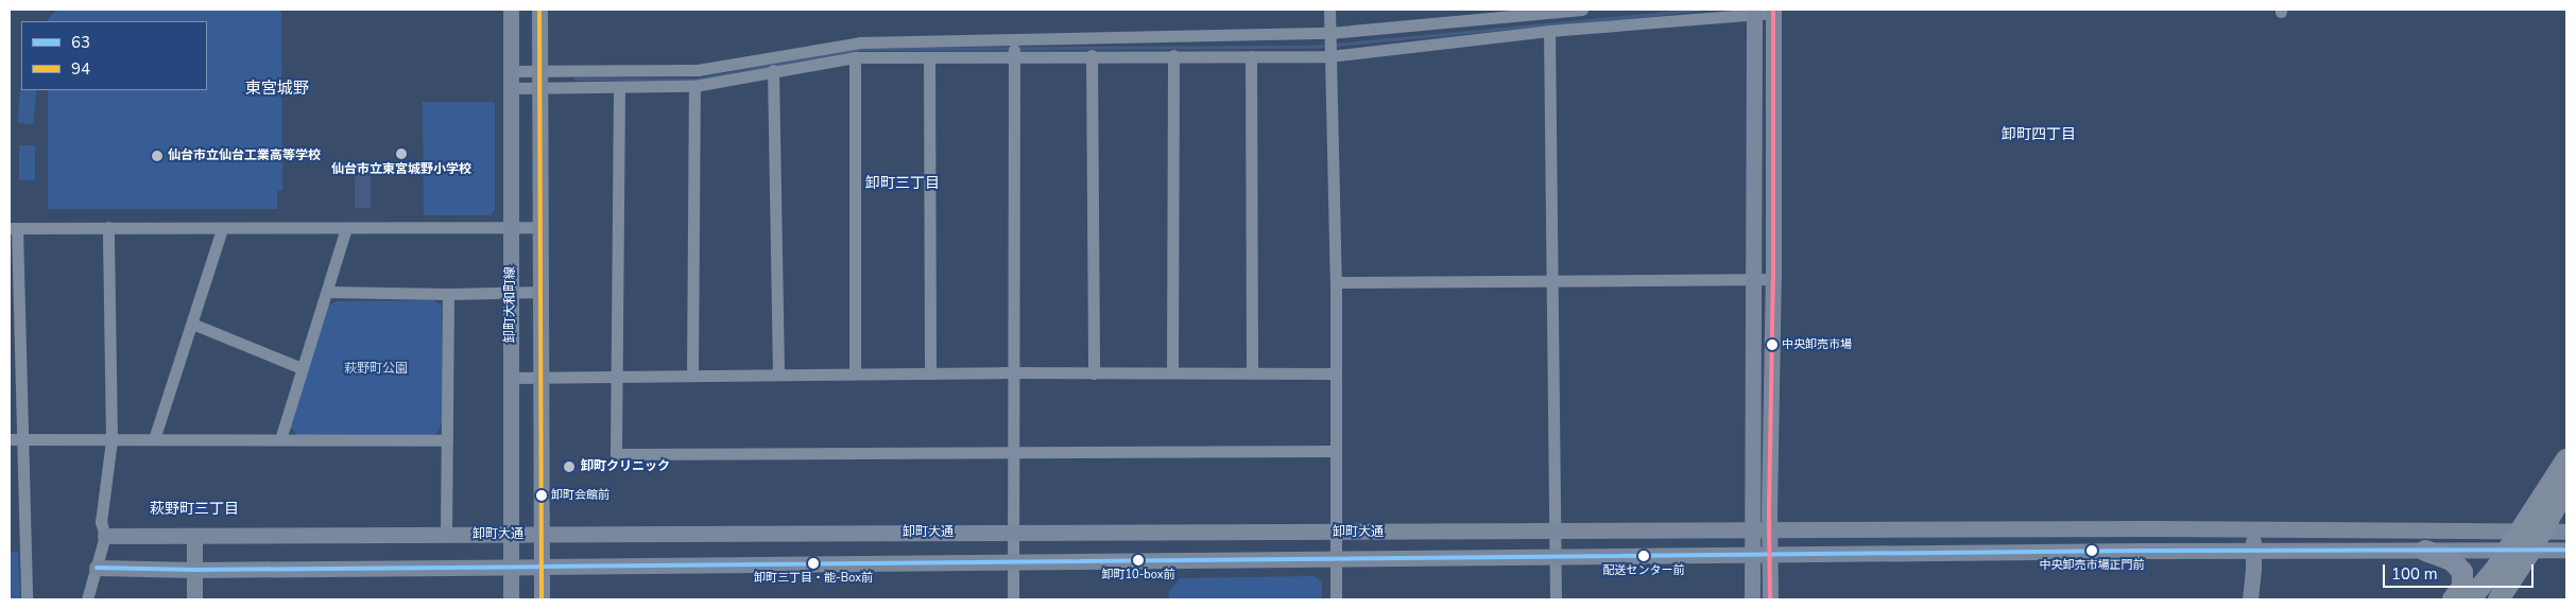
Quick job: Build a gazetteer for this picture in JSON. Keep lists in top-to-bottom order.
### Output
{
  "streets": {
    "street": ["卸町大和町線", "卸町大通"]
  },
  "crossings": [
    ["卸町大和町線", "卸町大通"]
  ],
  "districts": [
    "東宮城野",
    "卸町四丁目",
    "卸町三丁目",
    "萩野町三丁目"
  ],
  "parks": ["萩野町公園"],
  "places": [
    "仙台市立東宮城野小学校",
    "仙台市立仙台工業高等学校",
    "中央卸売市場",
    "卸町クリニック",
    "卸町会館前",
    "中央卸売市場正門前",
    "配送センター前",
    "卸町10-box前",
    "卸町三丁目・能-Box前"
  ],
  "lines": ["transit line 94", "transit line 63"],
  "legend": ["63", "94"],
  "scale_bar": "100 m"
}
